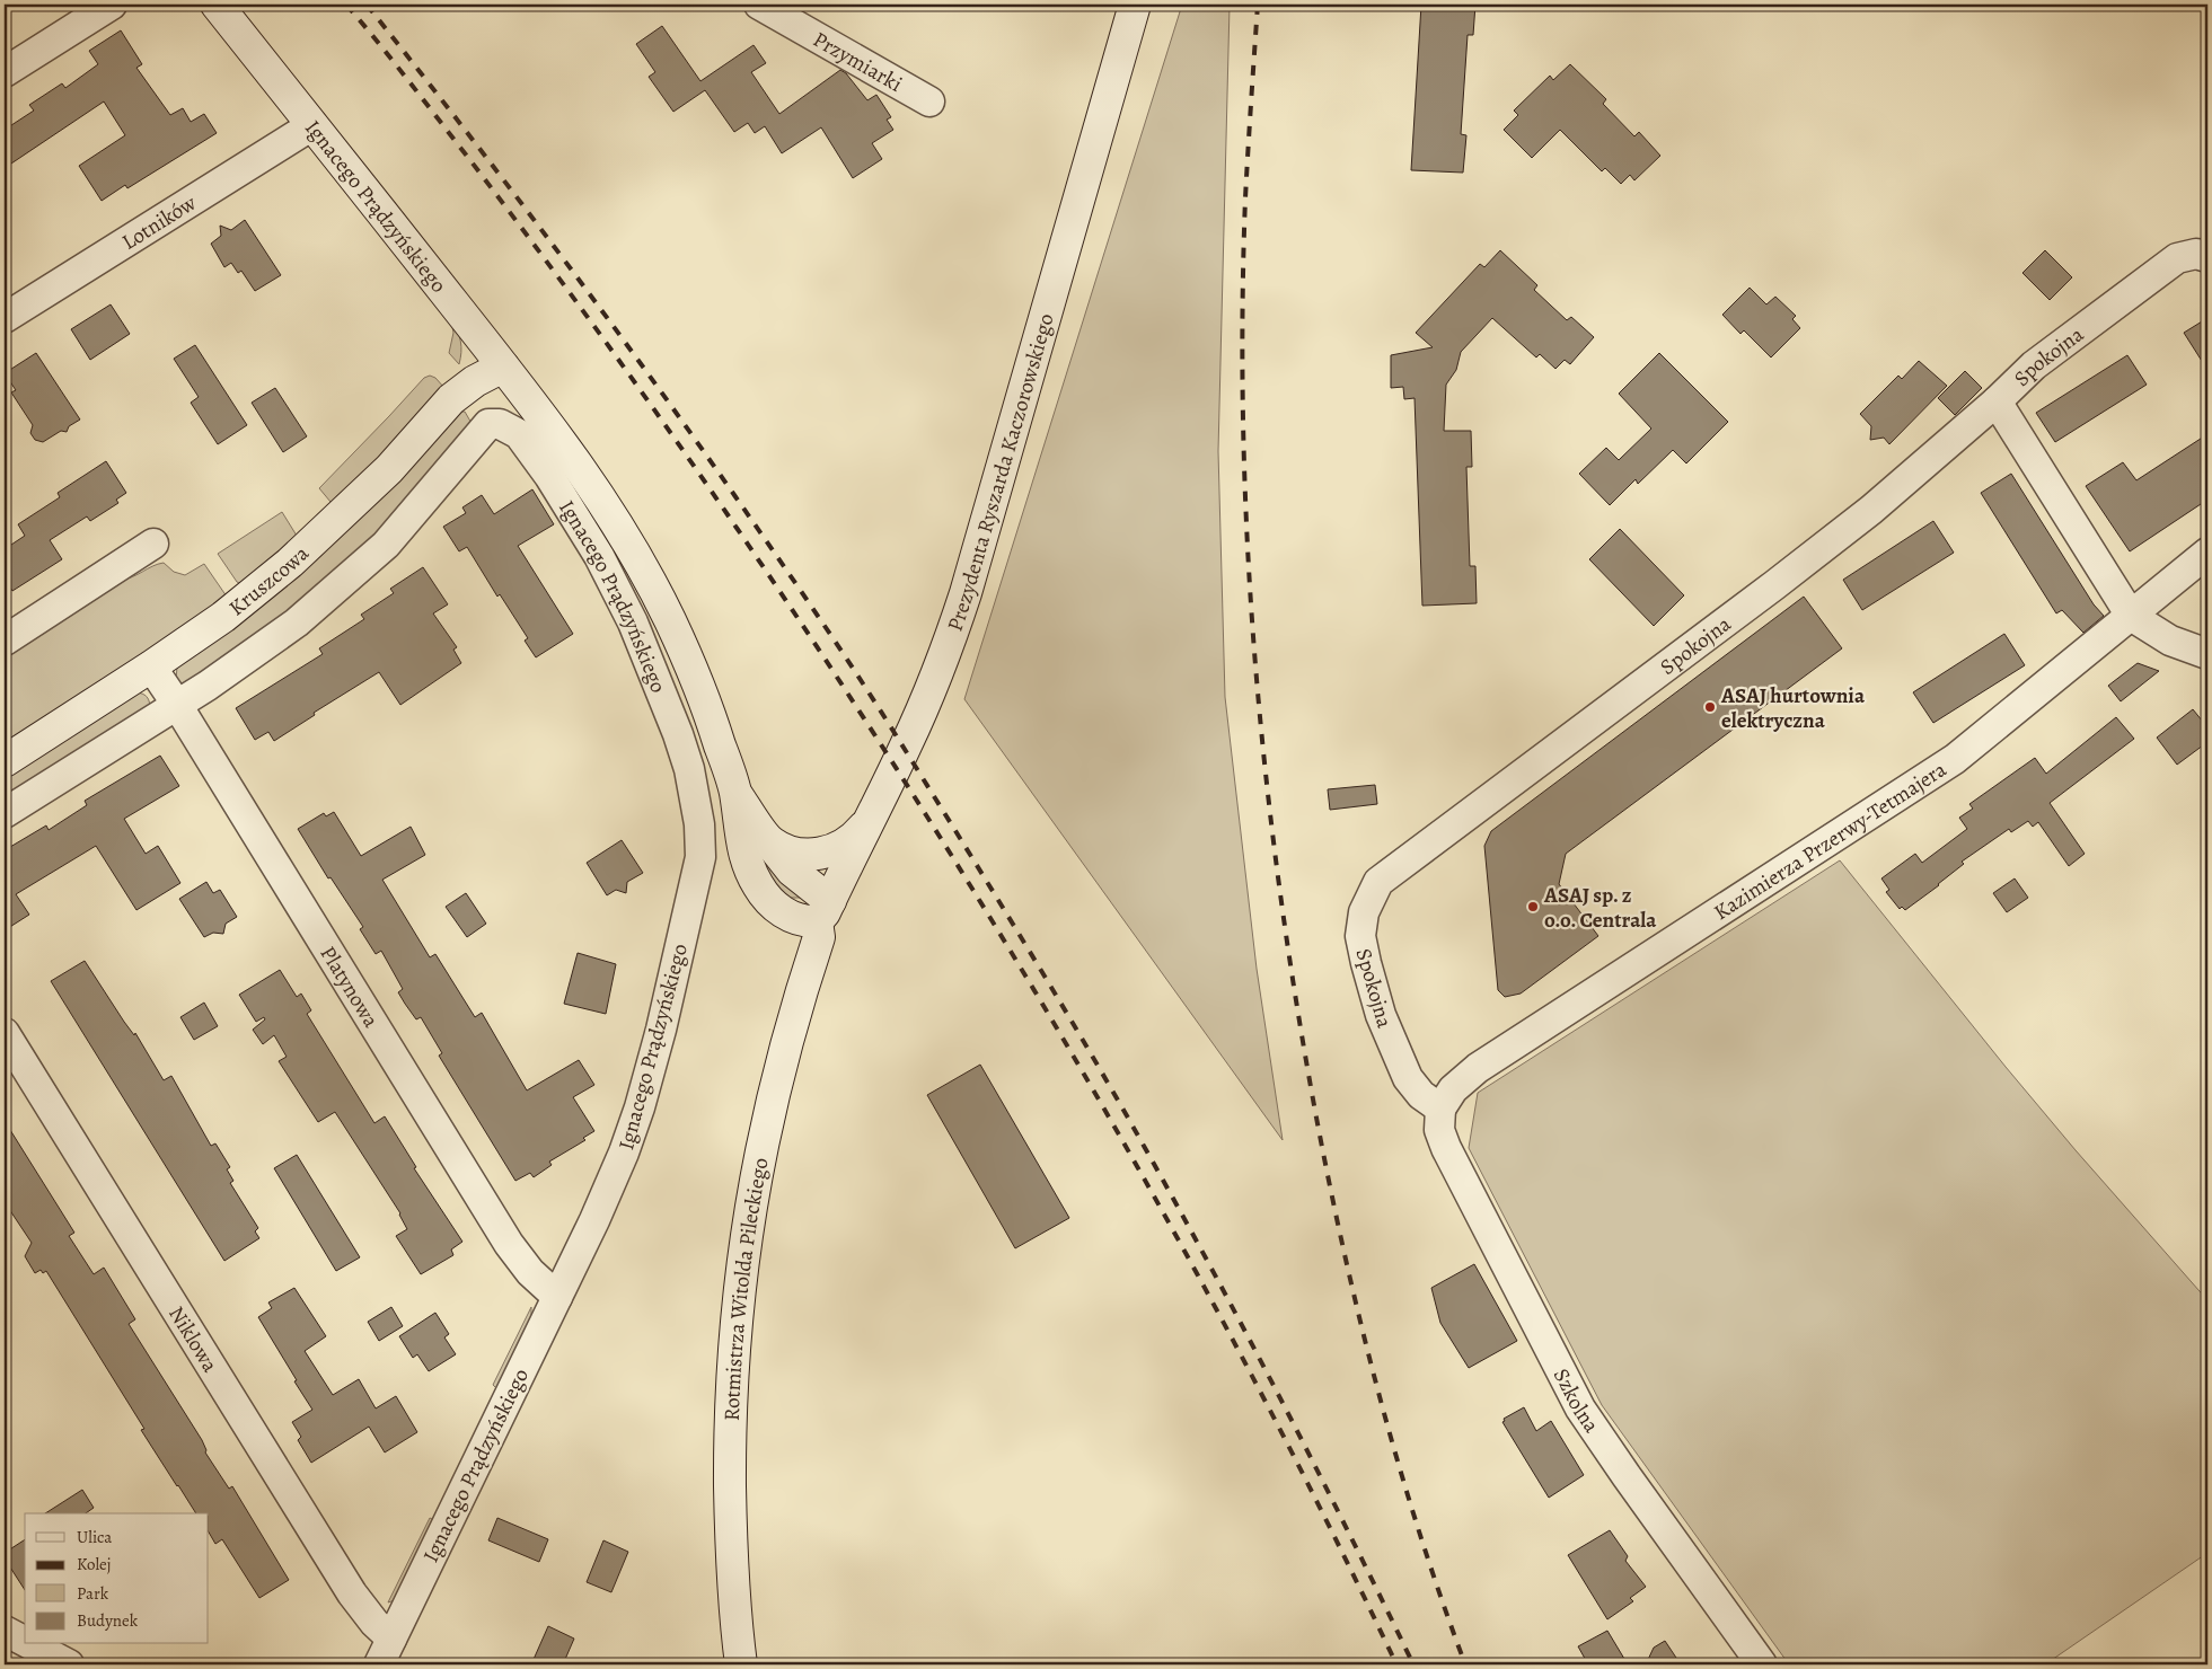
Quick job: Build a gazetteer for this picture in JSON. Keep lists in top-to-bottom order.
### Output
{
  "streets": {
    "main road": [
      "Ignacego Prądzyńskiego",
      "Prezydenta Ryszarda Kaczorowskiego",
      "Kruszcowa",
      "Rotmistrza Witolda Pileckiego"
    ],
    "street": [
      "Przymiarki",
      "Lotników",
      "Spokojna",
      "Kazimierza Przerwy-Tetmajera",
      "Platynowa",
      "Niklowa",
      "Szkolna"
    ]
  },
  "crossings": [
    ["Ignacego Prądzyńskiego", "Lotników"],
    ["Ignacego Prądzyńskiego", "Prezydenta Ryszarda Kaczorowskiego"],
    ["Ignacego Prądzyńskiego", "Kruszcowa"],
    ["Ignacego Prądzyńskiego", "Platynowa"],
    ["Ignacego Prądzyńskiego", "Rotmistrza Witolda Pileckiego"],
    ["Ignacego Prądzyńskiego", "Niklowa"],
    ["Spokojna", "Kazimierza Przerwy-Tetmajera"],
    ["Spokojna", "Szkolna"],
    ["Prezydenta Ryszarda Kaczorowskiego", "Rotmistrza Witolda Pileckiego"],
    ["Kruszcowa", "Platynowa"],
    ["Kazimierza Przerwy-Tetmajera", "Szkolna"]
  ],
  "places": ["ASAJ hurtownia elektryczna", "ASAJ sp. z o.o. Centrala"],
  "legend": [
    "Ulica",
    "Kolej",
    "Park",
    "Budynek"
  ]
}
